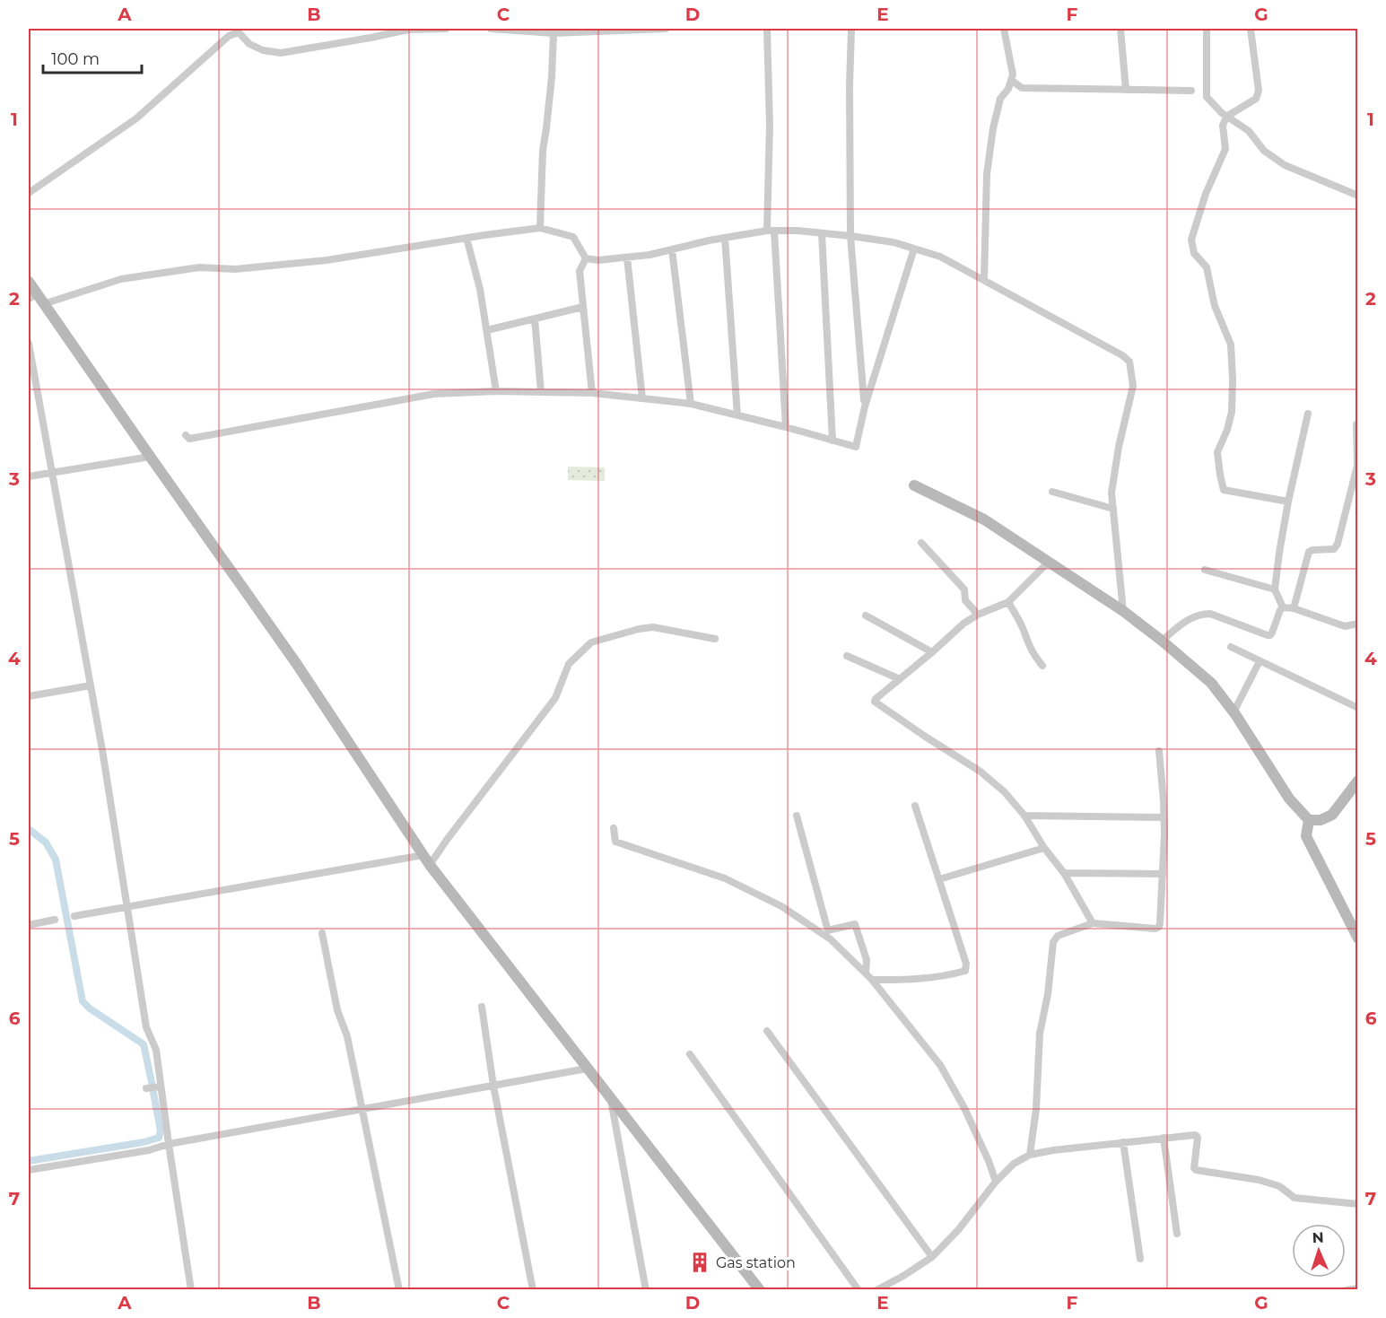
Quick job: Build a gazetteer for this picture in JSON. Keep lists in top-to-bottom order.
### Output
{
  "places": {
    "building": ["Gas station"]
  },
  "scale_bar": "100 m",
  "north": "top",
  "grid": {
    "columns": [
      "A",
      "B",
      "C",
      "D",
      "E",
      "F",
      "G"
    ],
    "rows": [
      "1",
      "2",
      "3",
      "4",
      "5",
      "6",
      "7"
    ]
  }
}
